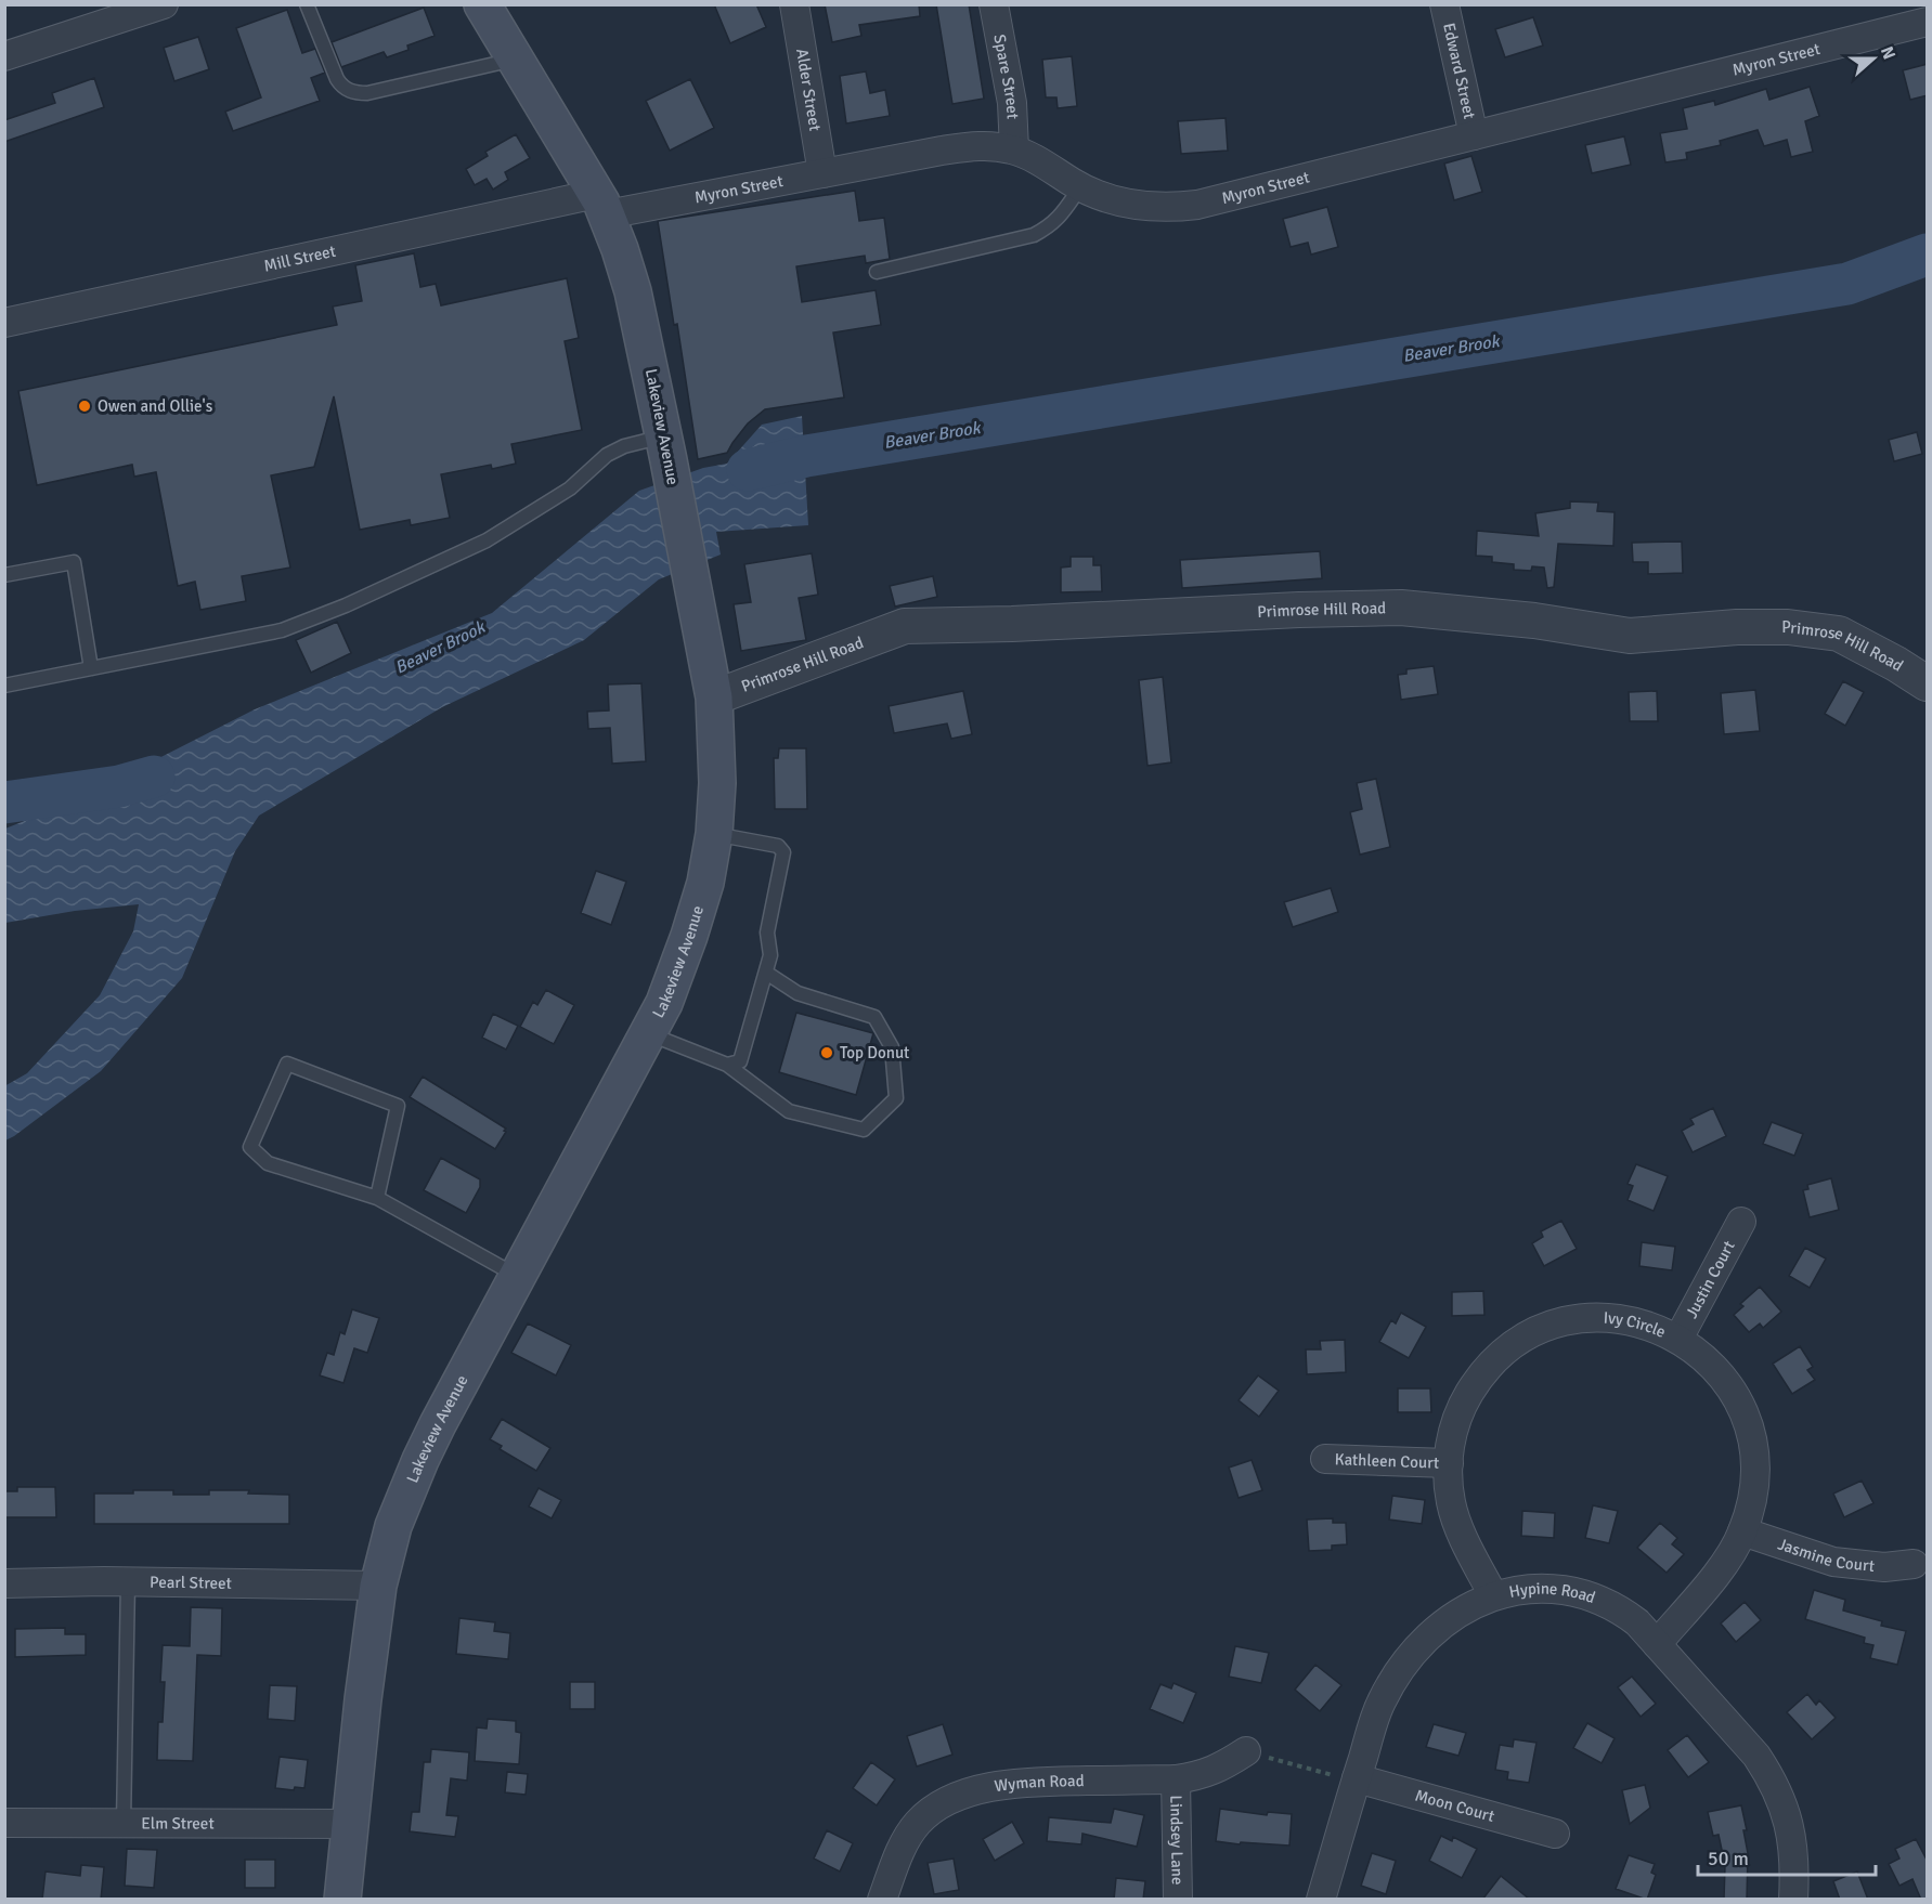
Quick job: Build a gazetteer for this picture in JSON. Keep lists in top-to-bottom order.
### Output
{
  "streets": {
    "main road": ["Lakeview Avenue"],
    "street": [
      "Myron Street",
      "Edward Street",
      "Spare Street",
      "Alder Street",
      "Mill Street",
      "Primrose Hill Road",
      "Justin Court",
      "Ivy Circle",
      "Kathleen Court",
      "Jasmine Court",
      "Pearl Street",
      "Hypine Road",
      "Wyman Road",
      "Moon Court",
      "Elm Street",
      "Lindsey Lane"
    ]
  },
  "crossings": [
    ["Myron Street", "Edward Street"],
    ["Myron Street", "Spare Street"],
    ["Myron Street", "Alder Street"],
    ["Myron Street", "Mill Street"],
    ["Myron Street", "Lakeview Avenue"],
    ["Mill Street", "Lakeview Avenue"],
    ["Lakeview Avenue", "Primrose Hill Road"],
    ["Lakeview Avenue", "Pearl Street"],
    ["Lakeview Avenue", "Elm Street"],
    ["Justin Court", "Ivy Circle"],
    ["Ivy Circle", "Kathleen Court"],
    ["Ivy Circle", "Jasmine Court"],
    ["Ivy Circle", "Hypine Road"],
    ["Hypine Road", "Moon Court"],
    ["Wyman Road", "Lindsey Lane"]
  ],
  "water": ["Beaver Brook"],
  "places": ["Owen and Ollie's", "Top Donut"],
  "scale_bar": "50 m",
  "north": "right"
}
